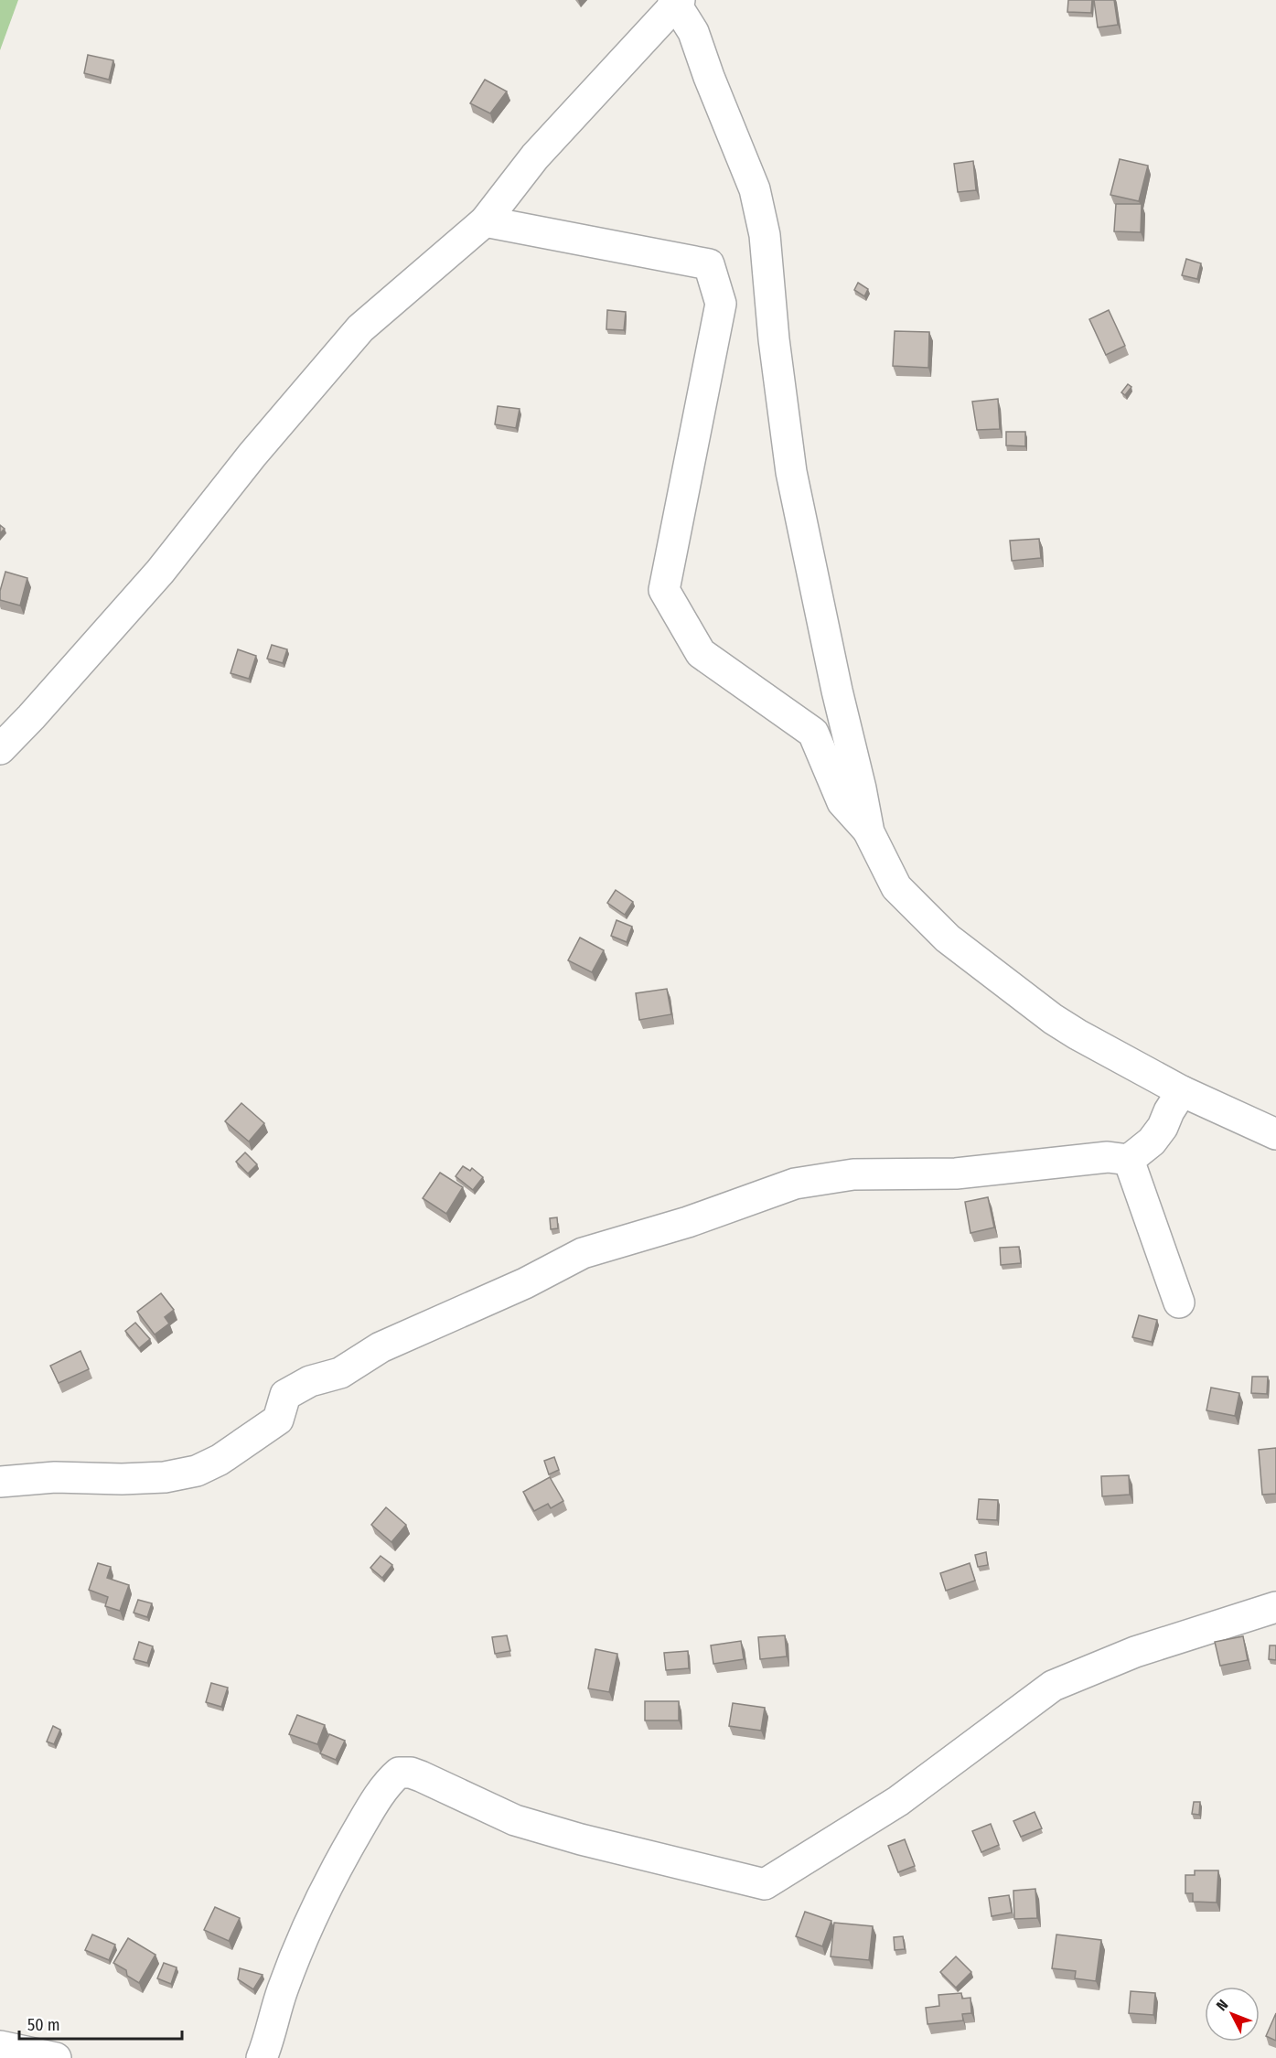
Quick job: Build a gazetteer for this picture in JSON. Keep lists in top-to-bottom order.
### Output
{
  "scale_bar": "50 m",
  "north": "top left"
}
